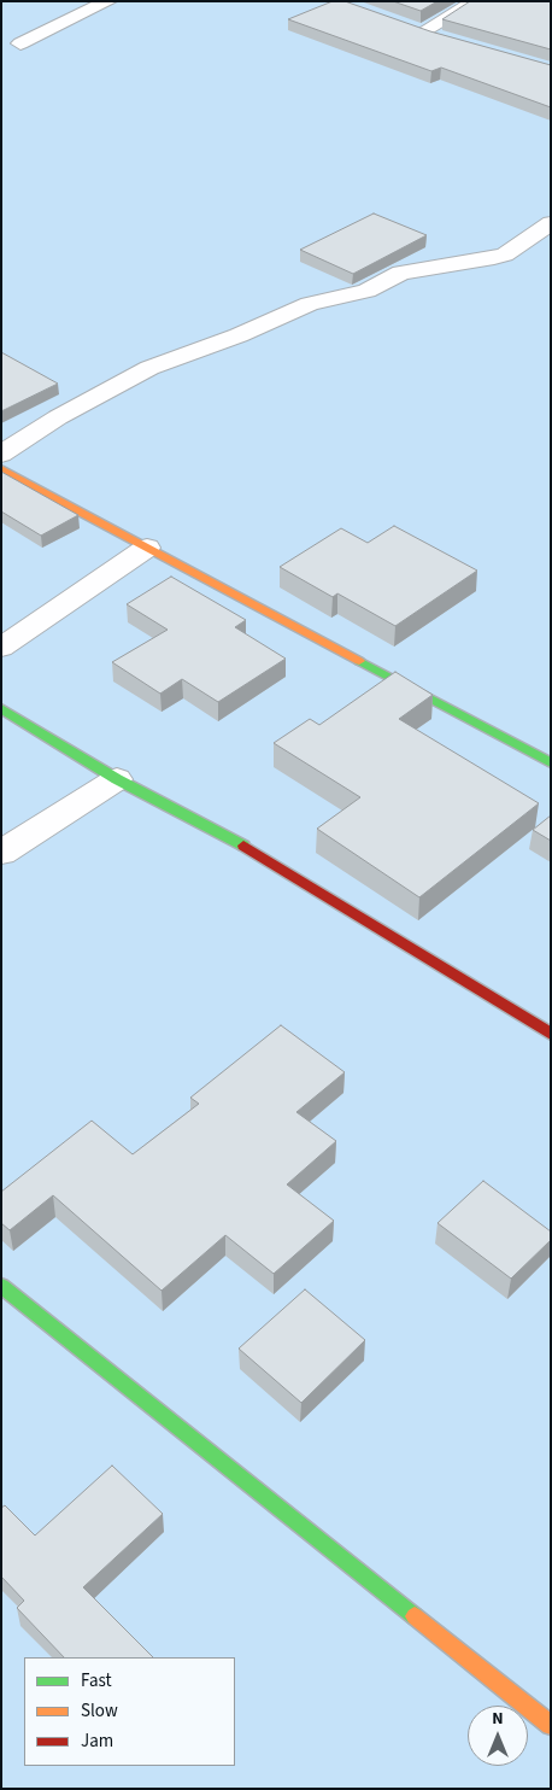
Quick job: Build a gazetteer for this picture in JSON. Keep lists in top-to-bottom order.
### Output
{
  "legend": ["Fast", "Slow", "Jam"],
  "north": "top"
}
